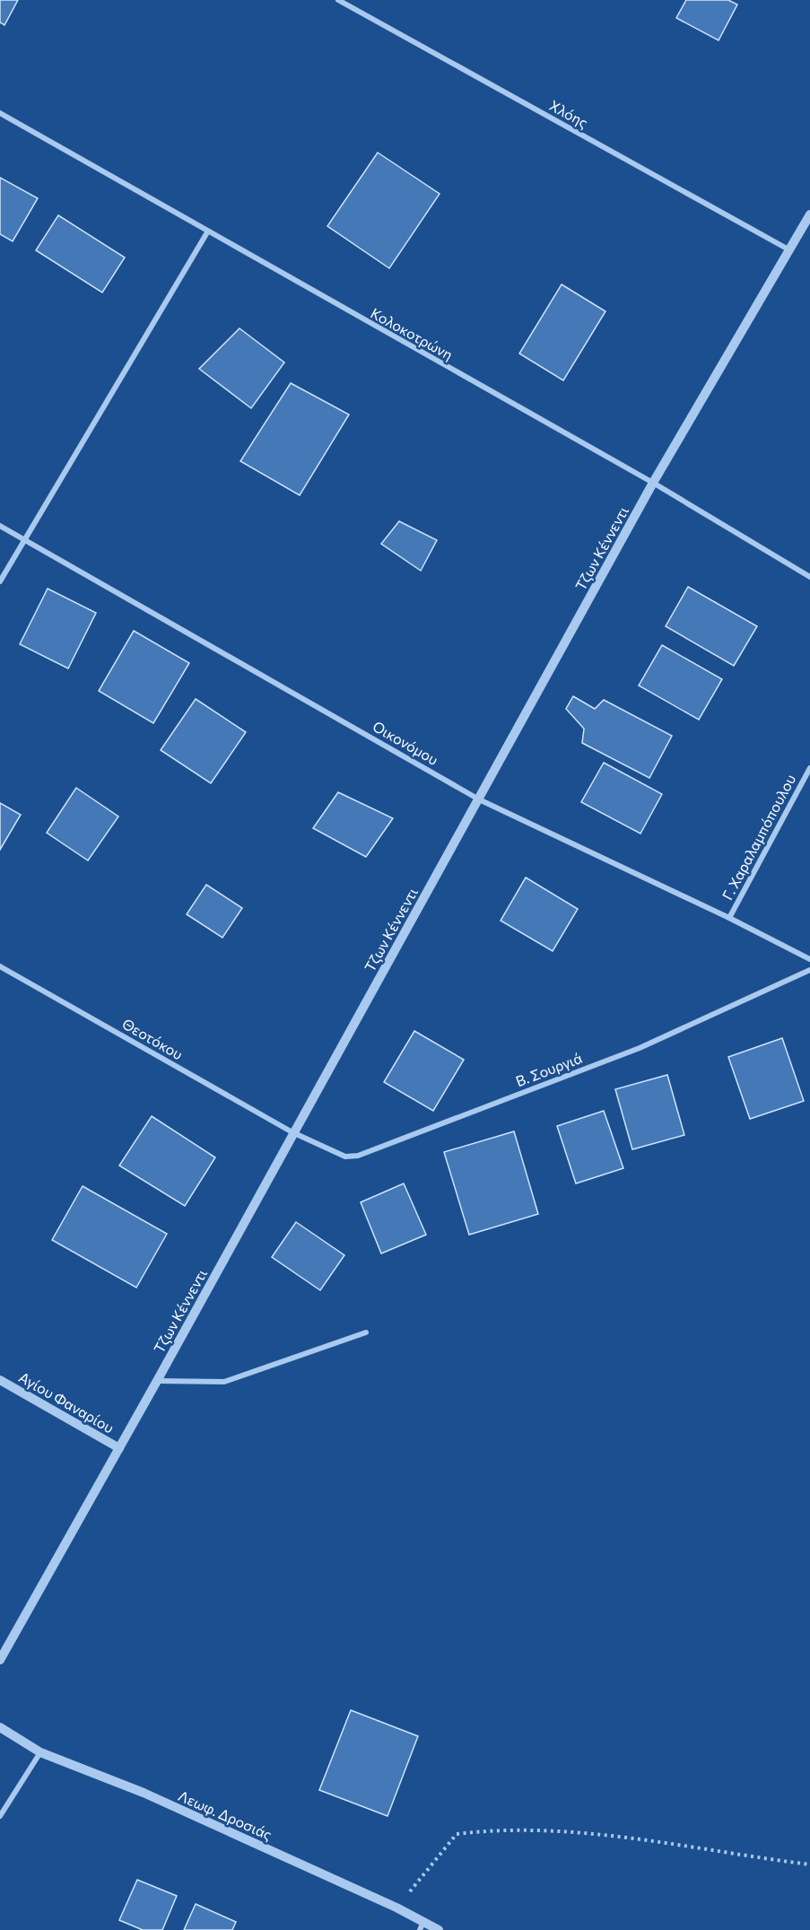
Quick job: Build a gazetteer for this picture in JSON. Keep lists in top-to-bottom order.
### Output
{
  "streets": {
    "street": [
      "Χλόης",
      "Κολοκοτρώνη",
      "Τζων Κέννεντι",
      "Οικονόμου",
      "Γ. Χαραλαμπόπουλου",
      "Θεοτόκου",
      "Β. Σουργιά",
      "Αγίου Φαναρίου",
      "Λεωφ. Δροσιάς"
    ]
  },
  "crossings": [
    ["Χλόης", "Τζων Κέννεντι"],
    ["Κολοκοτρώνη", "Τζων Κέννεντι"],
    ["Τζων Κέννεντι", "Οικονόμου"],
    ["Τζων Κέννεντι", "Θεοτόκου"],
    ["Τζων Κέννεντι", "Β. Σουργιά"],
    ["Τζων Κέννεντι", "Αγίου Φαναρίου"],
    ["Οικονόμου", "Γ. Χαραλαμπόπουλου"],
    ["Θεοτόκου", "Β. Σουργιά"]
  ]
}
